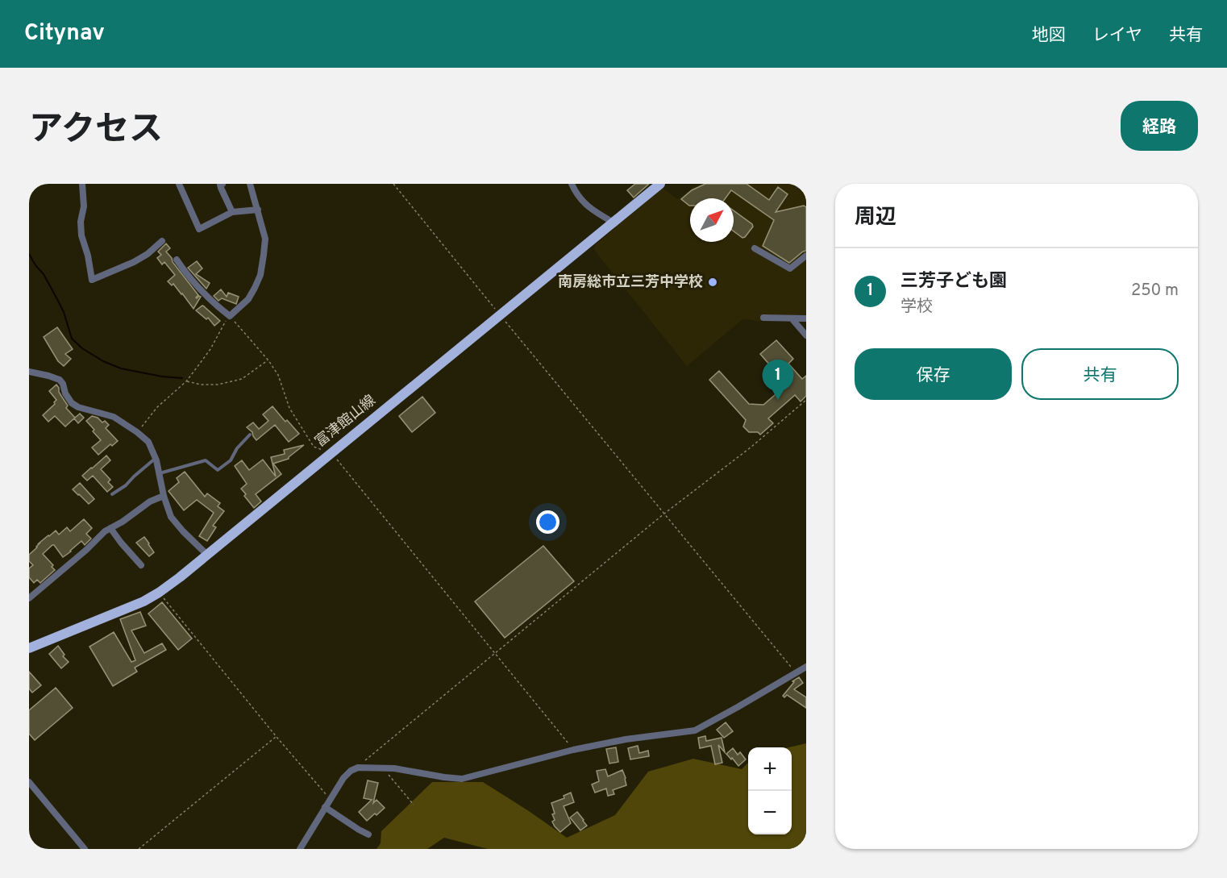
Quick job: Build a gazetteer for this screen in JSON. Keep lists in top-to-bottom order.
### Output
{
  "streets": {
    "main road": ["富津館山線"]
  },
  "places": ["南房総市立三芳中学校"],
  "north": "top right",
  "page": {
    "header": "Citynav",
    "nav": ["地図", "レイヤ", "共有"],
    "title": "アクセス",
    "buttons": [
      "経路",
      ["保存", "共有"]
    ],
    "heading": "周辺",
    "list": [
      {
        "mark": "1",
        "name": "三芳子ども園",
        "note": "学校",
        "value": "250 m"
      }
    ],
    "pins": "1",
    "map_buttons": ["+", "−"]
  }
}
